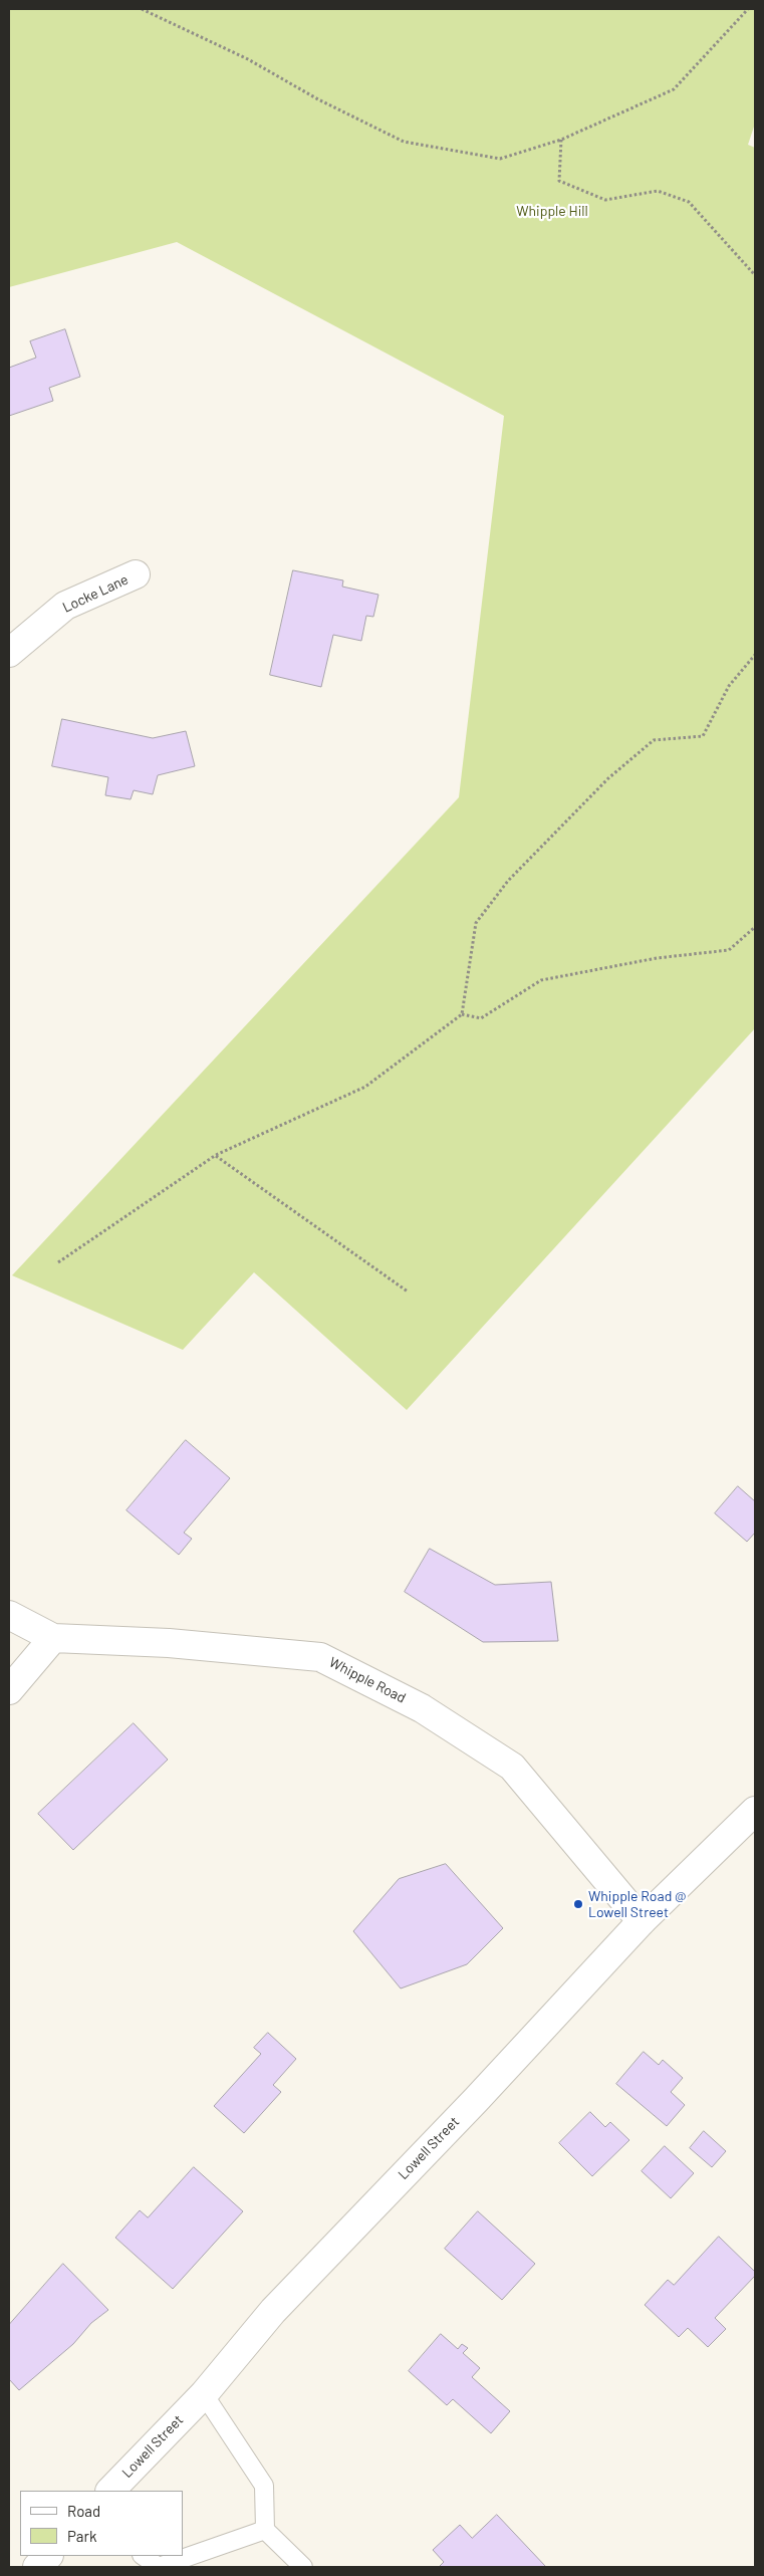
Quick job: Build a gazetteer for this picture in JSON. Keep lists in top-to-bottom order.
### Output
{
  "streets": {
    "street": ["Locke Lane", "Whipple Road", "Lowell Street"]
  },
  "crossings": [
    ["Whipple Road", "Lowell Street"]
  ],
  "parks": ["Whipple Hill"],
  "places": ["Whipple Road @ Lowell Street"],
  "legend": ["Road", "Park"]
}
